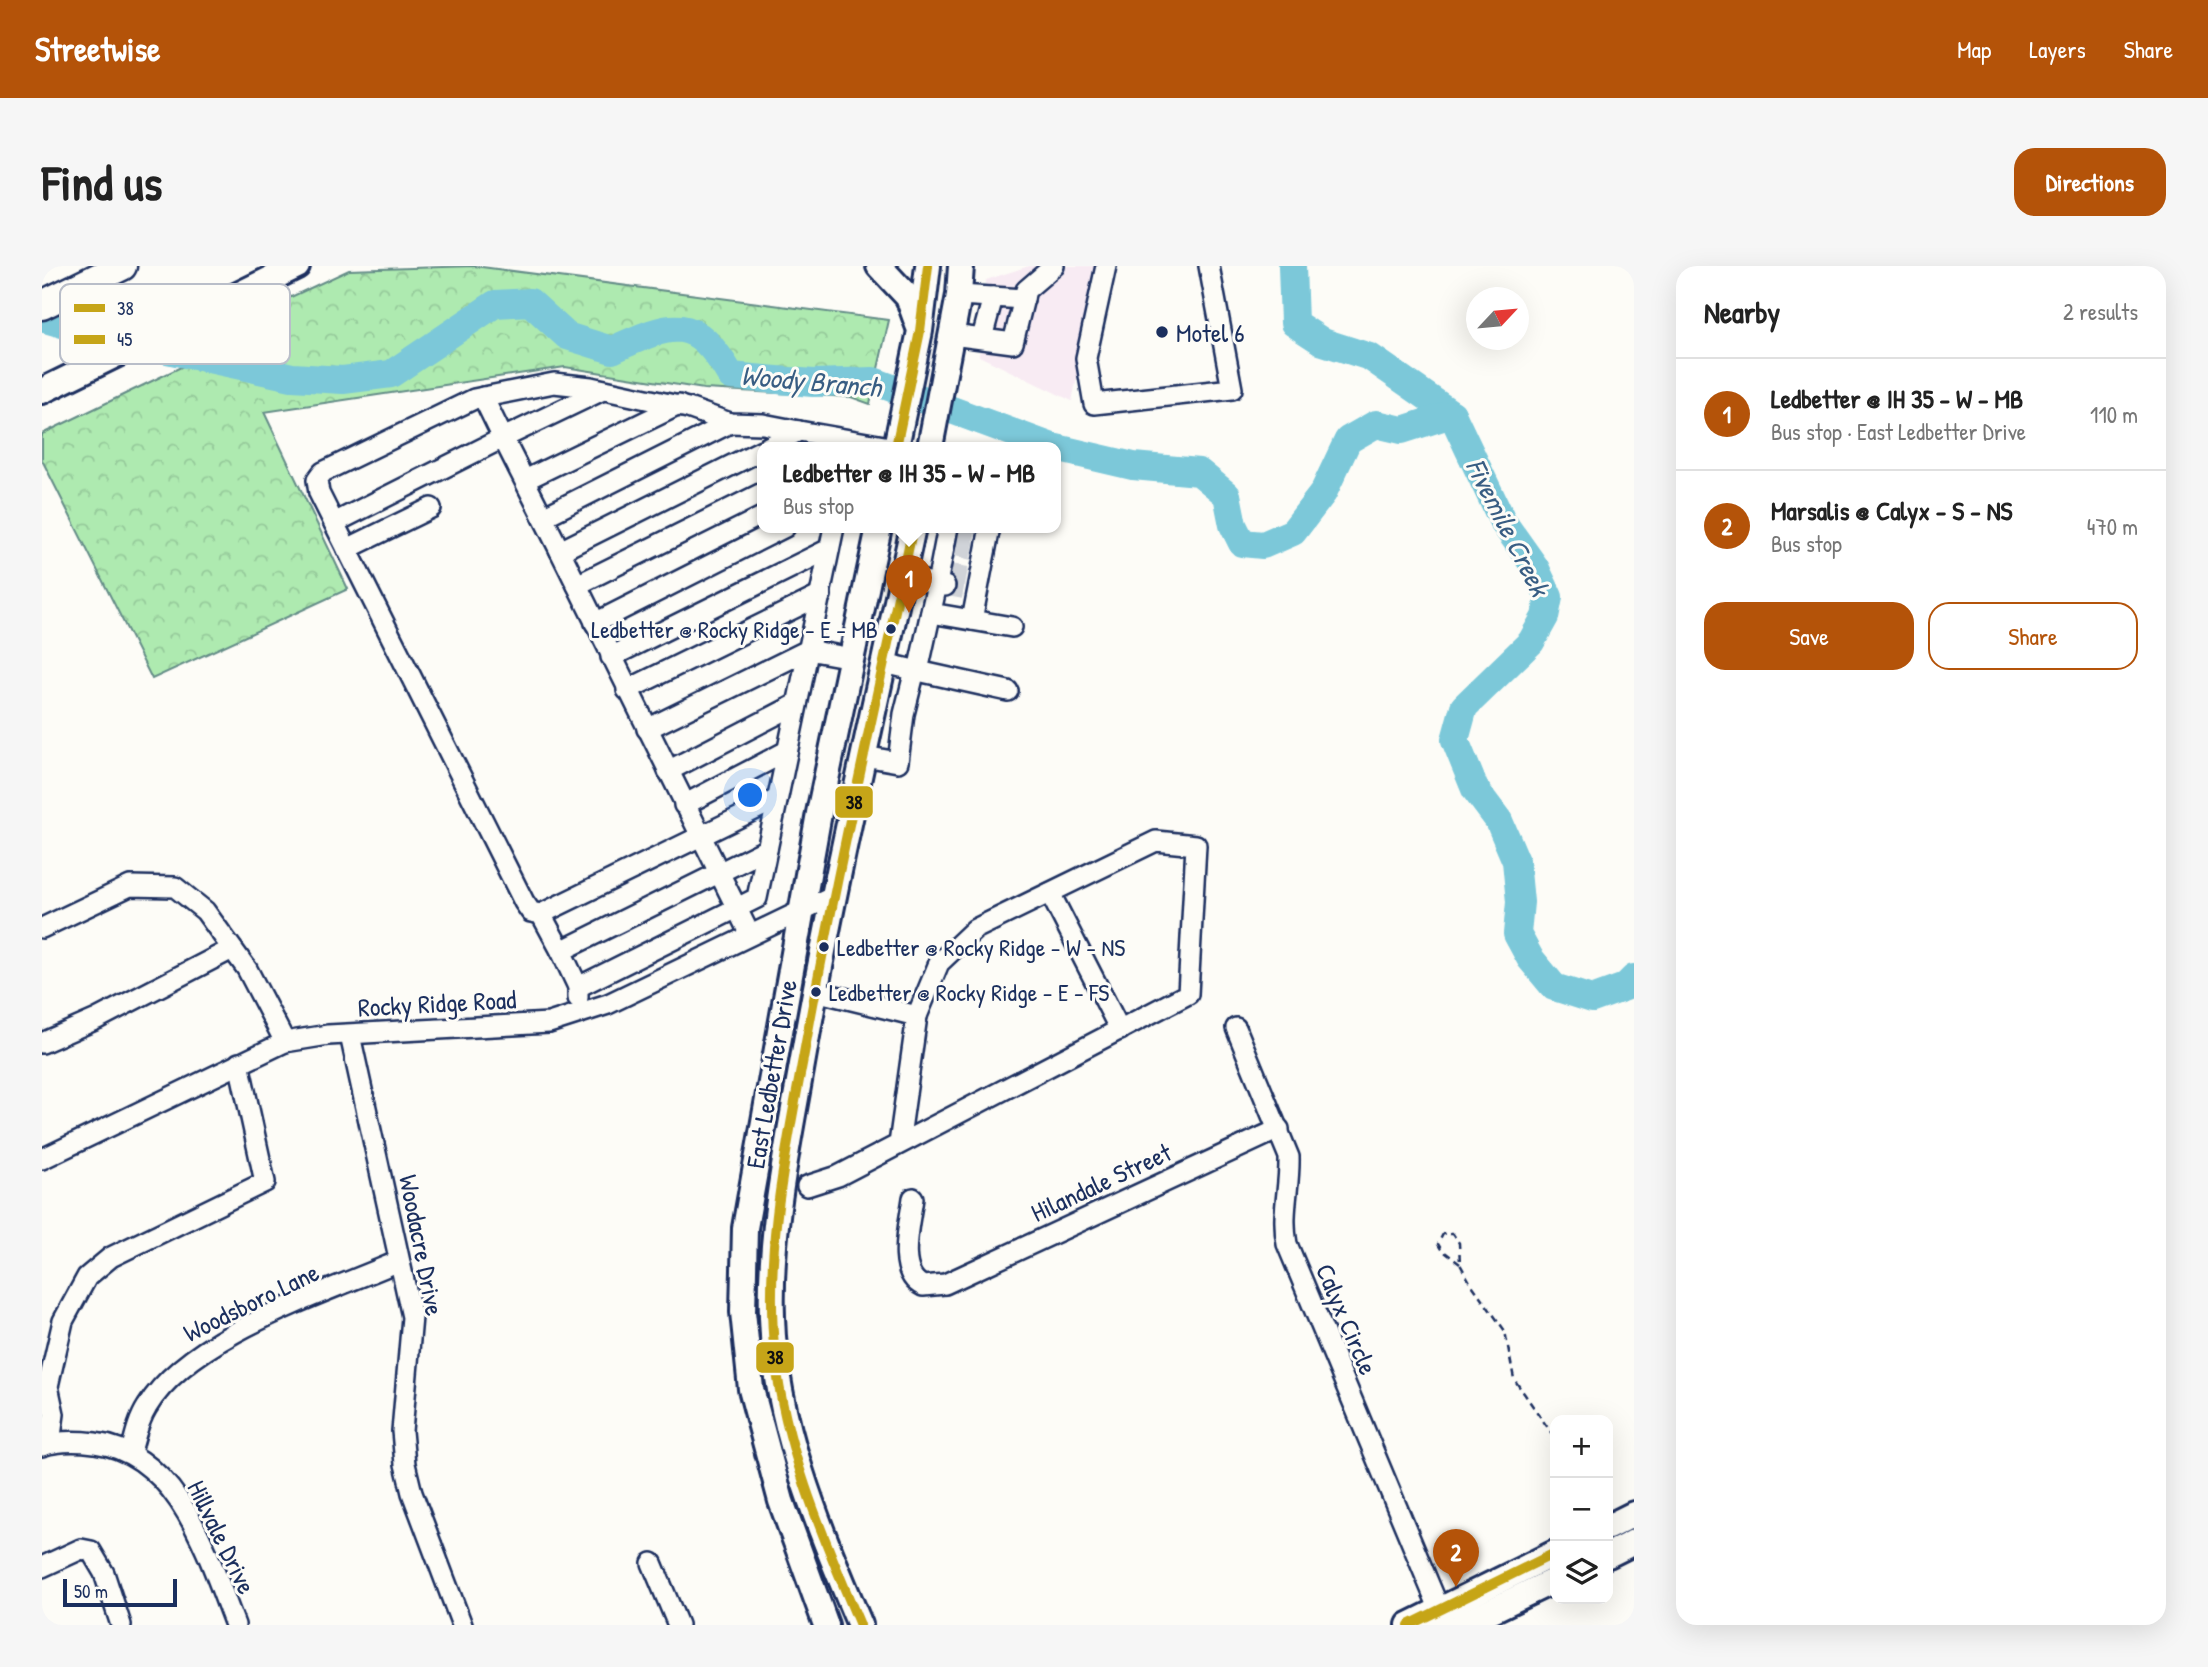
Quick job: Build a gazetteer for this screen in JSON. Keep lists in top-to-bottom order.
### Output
{
  "streets": {
    "main road": ["East Ledbetter Drive"],
    "street": [
      "Rocky Ridge Road",
      "Hilandale Street",
      "Woodacre Drive",
      "Woodsboro Lane",
      "Calyx Circle",
      "Hillvale Drive"
    ]
  },
  "crossings": [
    ["Rocky Ridge Road", "East Ledbetter Drive"],
    ["Rocky Ridge Road", "Woodacre Drive"],
    ["Hilandale Street", "Calyx Circle"],
    ["Woodacre Drive", "Woodsboro Lane"],
    ["Woodsboro Lane", "Hillvale Drive"]
  ],
  "water": ["Woody Branch", "Fivemile Creek"],
  "places": [
    "Motel 6",
    "Ledbetter @ Rocky Ridge - E - MB",
    "Ledbetter @ Rocky Ridge - W - NS",
    "Ledbetter @ Rocky Ridge - E - FS"
  ],
  "lines": ["transit line 38", "transit line 45"],
  "legend": ["38", "45"],
  "scale_bar": "50 m",
  "north": "top right",
  "page": {
    "header": "Streetwise",
    "nav": ["Map", "Layers", "Share"],
    "buttons": [
      "Directions",
      ["Save", "Share"]
    ],
    "title": "Find us",
    "heading": ["Nearby", "2 results"],
    "list": [
      {
        "mark": "1",
        "name": "Ledbetter @ IH 35 - W - MB",
        "note": "Bus stop · East Ledbetter Drive",
        "value": "110 m"
      },
      {
        "mark": "2",
        "name": "Marsalis @ Calyx - S - NS",
        "note": "Bus stop",
        "value": "470 m"
      }
    ],
    "popup": ["Ledbetter @ IH 35 - W - MB", "Bus stop"],
    "pins": ["1", "2"],
    "map_buttons": ["+", "−"],
    "scale": "50 m"
  }
}
